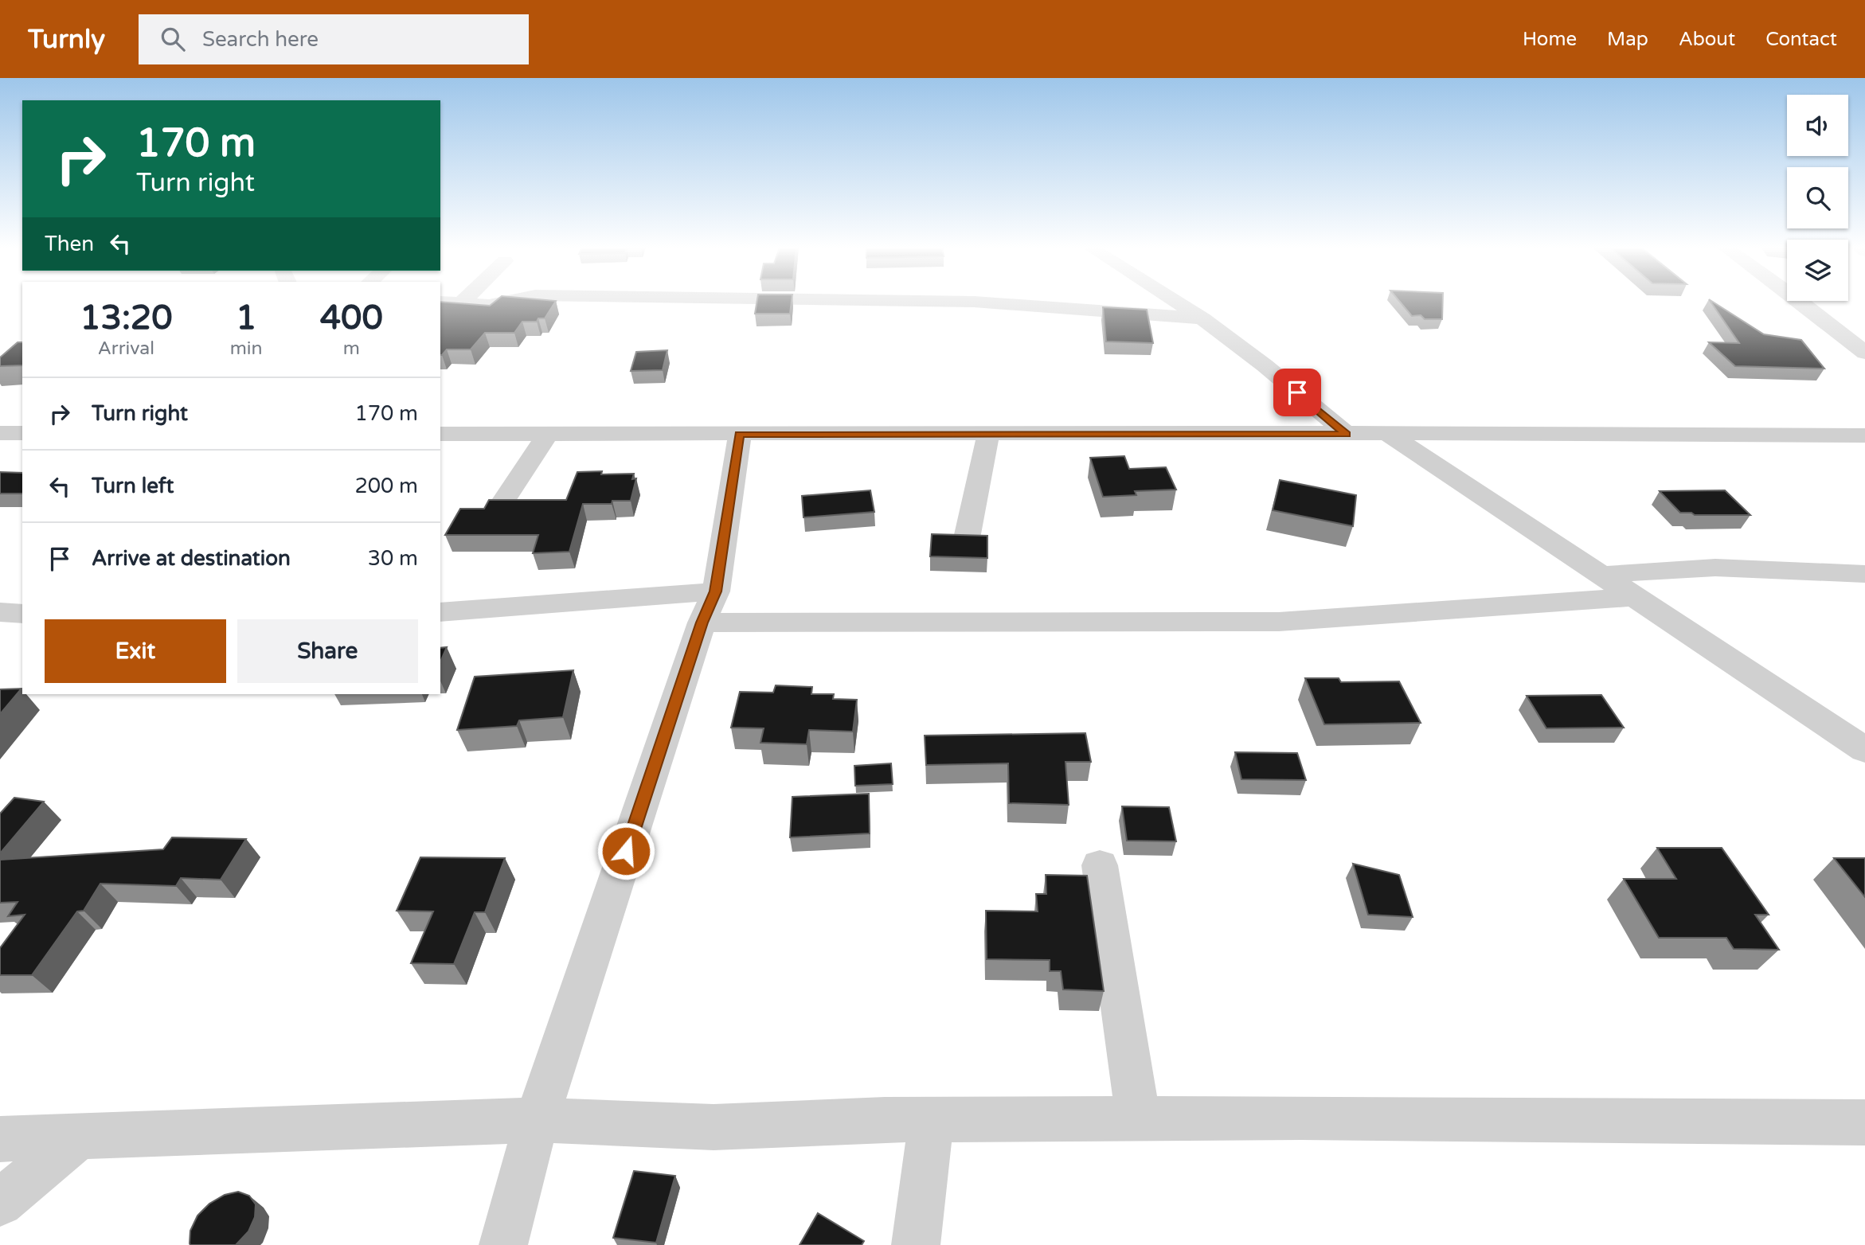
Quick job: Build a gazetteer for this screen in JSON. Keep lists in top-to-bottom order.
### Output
{
  "page": {
    "header": "Turnly",
    "search": "Search here",
    "nav": [
      "Home",
      "Map",
      "About",
      "Contact"
    ],
    "turn": ["170 m", "Turn right"],
    "then": "Then",
    "eta": [
      "13:20",
      "Arrival",
      "1",
      "min",
      "400",
      "m"
    ],
    "list": [
      {
        "name": "Turn right",
        "value": "170 m"
      },
      {
        "name": "Turn left",
        "value": "200 m"
      },
      {
        "name": "Arrive at destination",
        "value": "30 m"
      }
    ],
    "buttons": ["Exit", "Share"]
  }
}
